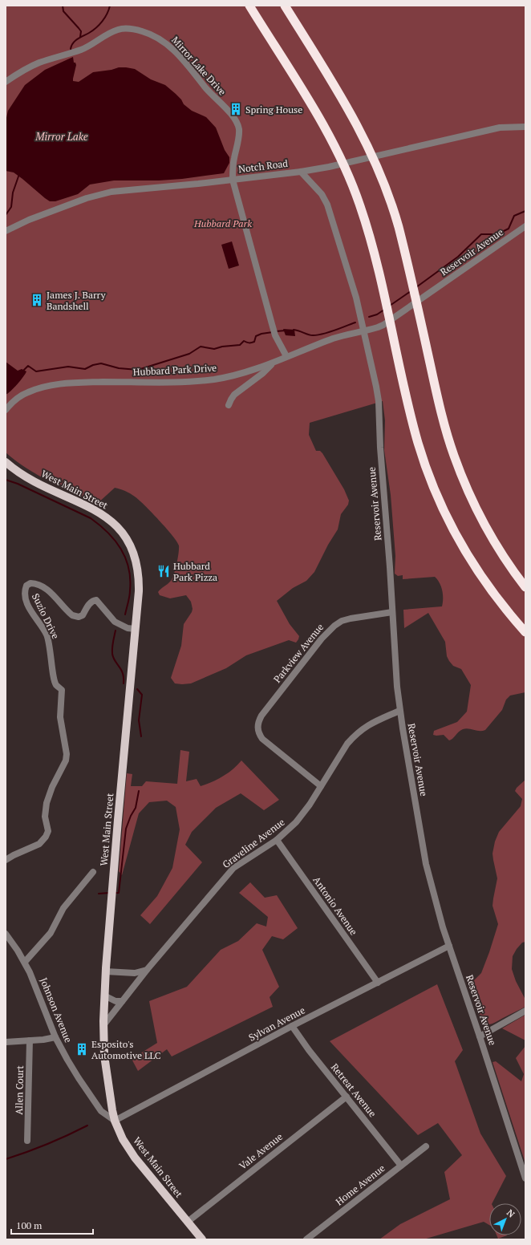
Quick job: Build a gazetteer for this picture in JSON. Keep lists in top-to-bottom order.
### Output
{
  "streets": {
    "main road": ["West Main Street"],
    "street": [
      "Mirror Lake Drive",
      "Notch Road",
      "Reservoir Avenue",
      "Hubbard Park Drive",
      "Suzio Drive",
      "Parkview Avenue",
      "Graveline Avenue",
      "Antonio Avenue",
      "Johnson Avenue",
      "Sylvan Avenue",
      "Allen Court",
      "Retreat Avenue",
      "Vale Avenue",
      "Home Avenue"
    ]
  },
  "crossings": [
    ["Mirror Lake Drive", "Notch Road"],
    ["Mirror Lake Drive", "Hubbard Park Drive"],
    ["Notch Road", "Reservoir Avenue"],
    ["Reservoir Avenue", "Hubbard Park Drive"],
    ["Reservoir Avenue", "Parkview Avenue"],
    ["Reservoir Avenue", "Graveline Avenue"],
    ["Reservoir Avenue", "Sylvan Avenue"],
    ["West Main Street", "Suzio Drive"],
    ["West Main Street", "Graveline Avenue"],
    ["West Main Street", "Johnson Avenue"],
    ["West Main Street", "Sylvan Avenue"],
    ["West Main Street", "Vale Avenue"],
    ["Parkview Avenue", "Graveline Avenue"],
    ["Graveline Avenue", "Antonio Avenue"],
    ["Antonio Avenue", "Sylvan Avenue"],
    ["Johnson Avenue", "Sylvan Avenue"],
    ["Sylvan Avenue", "Retreat Avenue"],
    ["Retreat Avenue", "Vale Avenue"],
    ["Retreat Avenue", "Home Avenue"]
  ],
  "water": ["Mirror Lake"],
  "parks": ["Hubbard Park"],
  "places": {
    "building": ["Spring House", "James J. Barry Bandshell", "Esposito's Automotive LLC"],
    "restaurant": ["Hubbard Park Pizza"]
  },
  "scale_bar": "100 m",
  "north": "top right"
}
